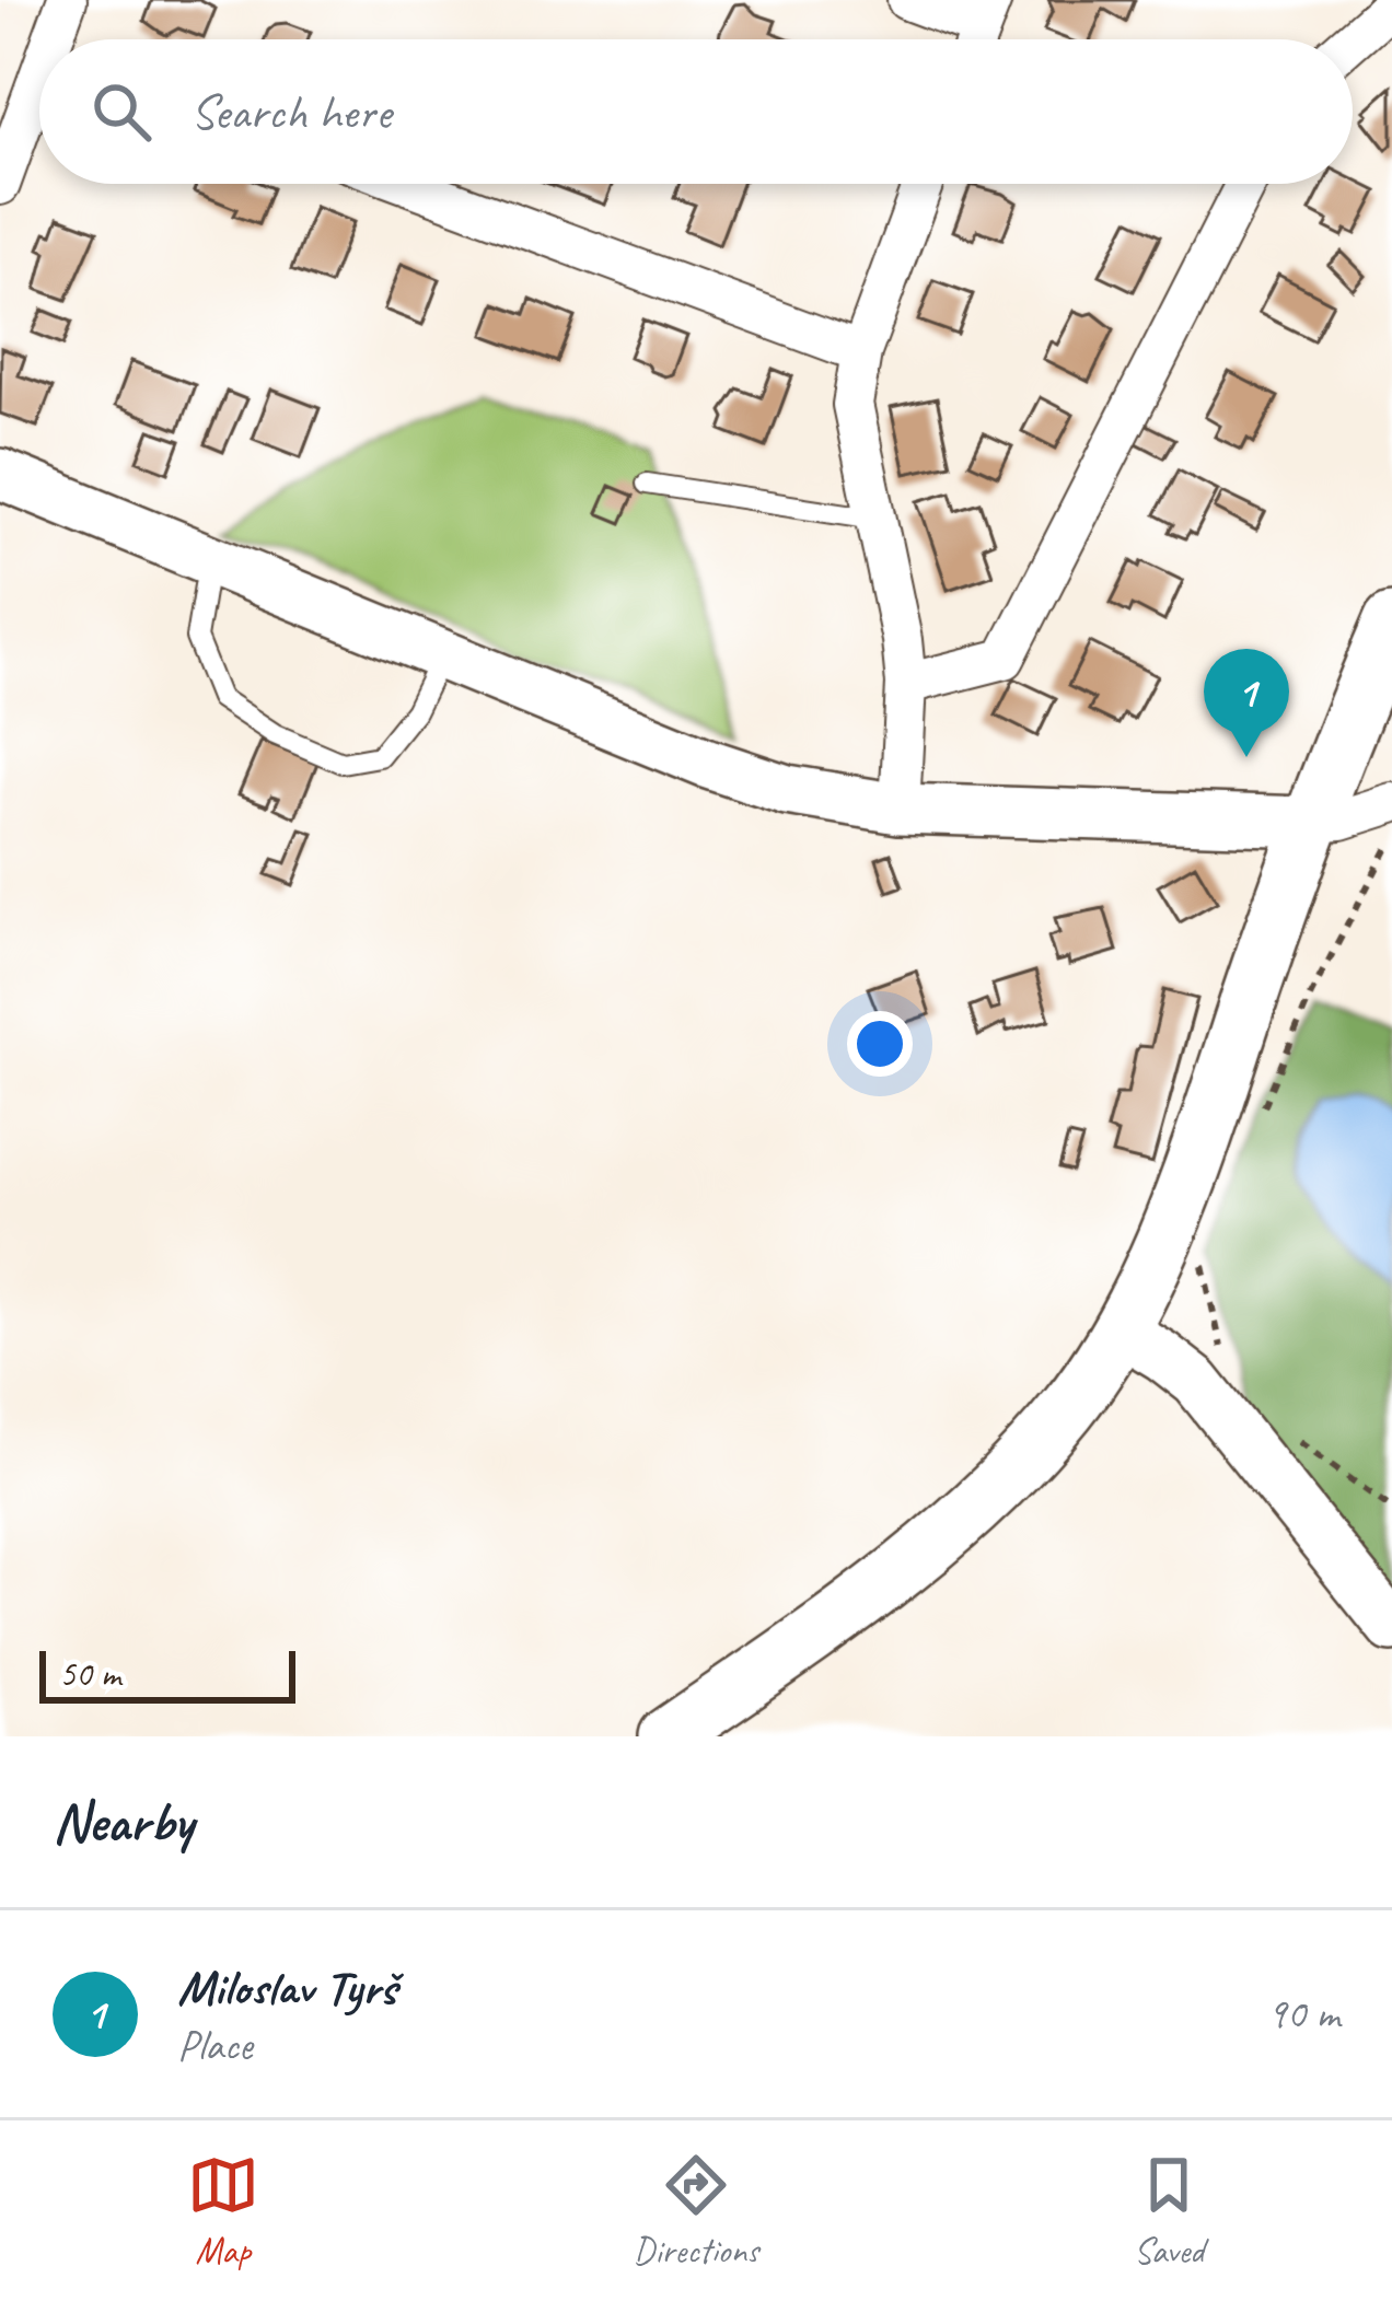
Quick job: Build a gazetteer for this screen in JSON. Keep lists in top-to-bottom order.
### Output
{
  "scale_bar": "50 m",
  "page": {
    "search": "Search here",
    "pins": "1",
    "scale": "50 m",
    "heading": "Nearby",
    "list": [
      {
        "mark": "1",
        "name": "Miloslav Tyrš",
        "note": "Place",
        "value": "90 m"
      }
    ],
    "nav": ["Map", "Directions", "Saved"]
  }
}
